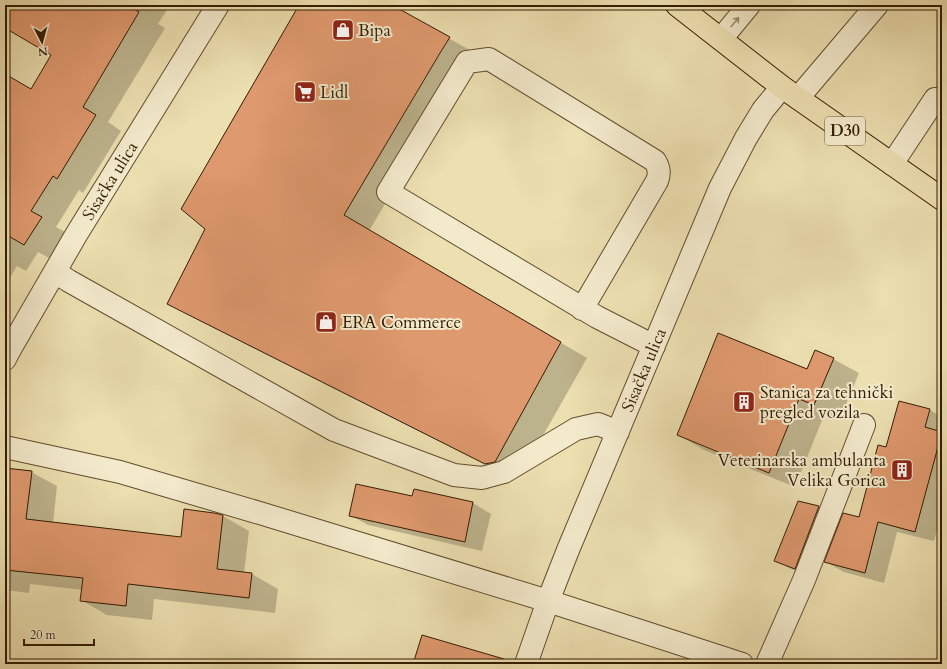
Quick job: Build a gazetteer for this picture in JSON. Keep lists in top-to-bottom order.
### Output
{
  "streets": {
    "main road": ["D30"],
    "street": ["Sisačka ulica"]
  },
  "crossings": [
    ["D30", "Sisačka ulica"]
  ],
  "places": {
    "shop": ["Bipa", "ERA Commerce"],
    "supermarket": ["Lidl"],
    "building": ["Stanica za tehnički pregled vozila", "Veterinarska ambulanta Velika Gorica"]
  },
  "scale_bar": "20 m",
  "north": "bottom"
}
